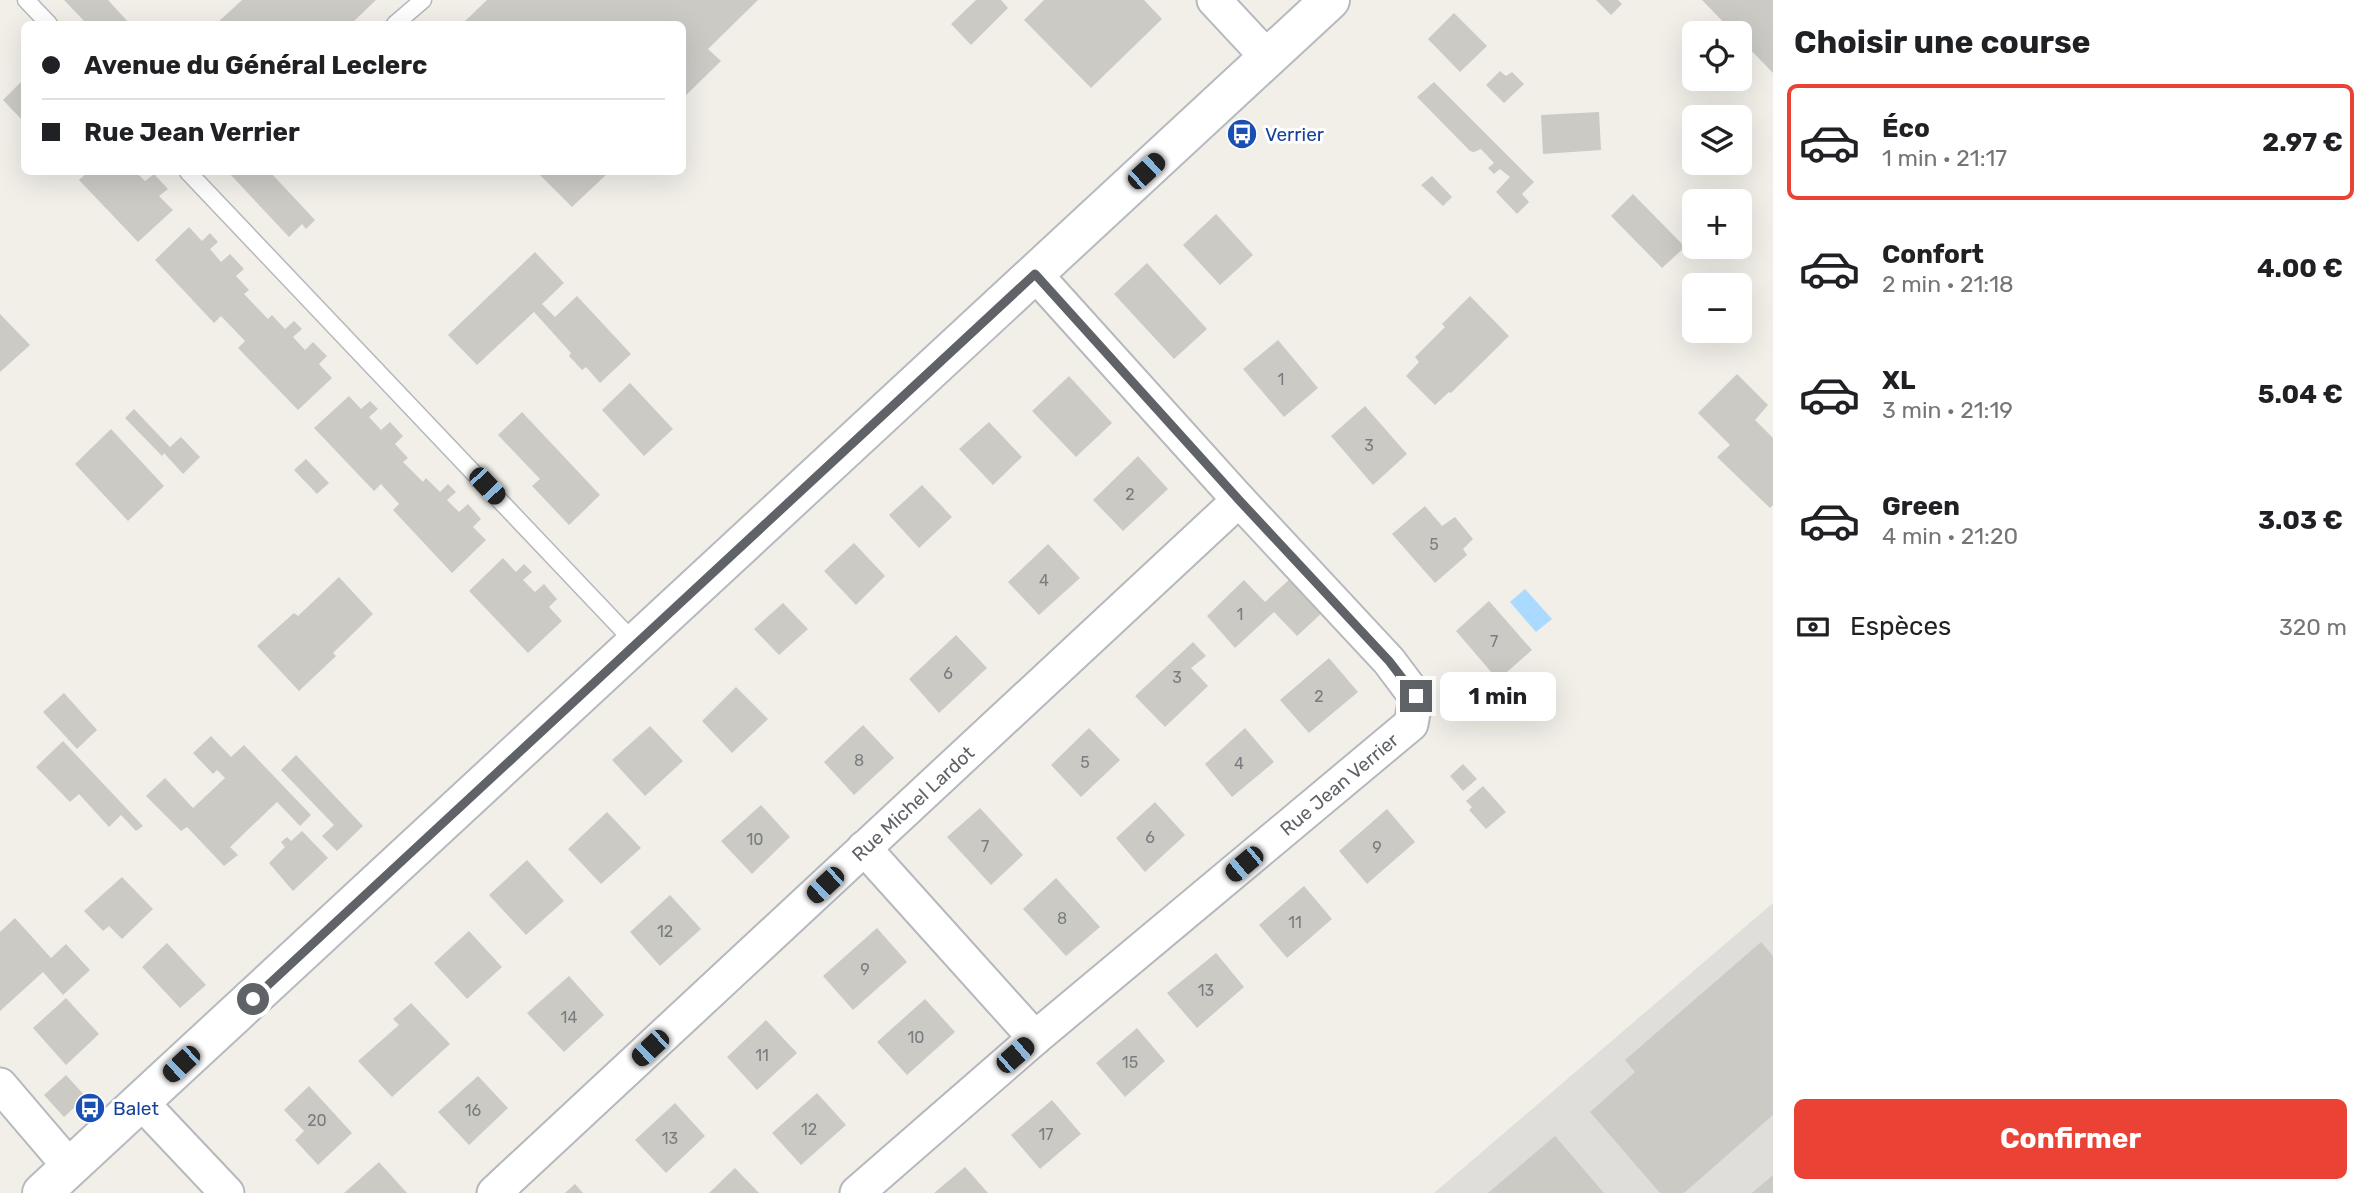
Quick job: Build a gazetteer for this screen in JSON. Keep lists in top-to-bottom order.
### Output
{
  "streets": {
    "street": ["Rue Jean Verrier", "Rue Michel Lardot"]
  },
  "crossings": [
    ["Rue Jean Verrier", "Rue Michel Lardot"]
  ],
  "places": {
    "bus stop": ["Verrier", "Balet"]
  },
  "house_numbers": [
    "1",
    "3",
    "2",
    "5",
    "4",
    "1",
    "7",
    "6",
    "3",
    "2",
    "8",
    "5",
    "4",
    "6",
    "10",
    "7",
    "9",
    "8",
    "11",
    "12",
    "9",
    "13",
    "14",
    "10",
    "11",
    "15",
    "16",
    "20",
    "12",
    "17",
    "13"
  ],
  "page": {
    "heading": "Choisir une course",
    "map_buttons": ["+", "−"],
    "banner": ["Avenue du Général Leclerc", "Rue Jean Verrier"],
    "list": [
      {
        "name": "Éco",
        "note": "1 min · 21:17",
        "value": "2.97 €"
      },
      {
        "name": "Confort",
        "note": "2 min · 21:18",
        "value": "4.00 €"
      },
      {
        "name": "XL",
        "note": "3 min · 21:19",
        "value": "5.04 €"
      },
      {
        "name": "Green",
        "note": "4 min · 21:20",
        "value": "3.03 €"
      }
    ],
    "pay": ["Espèces", "320 m"],
    "bubble": "1 min",
    "buttons": "Confirmer"
  }
}
